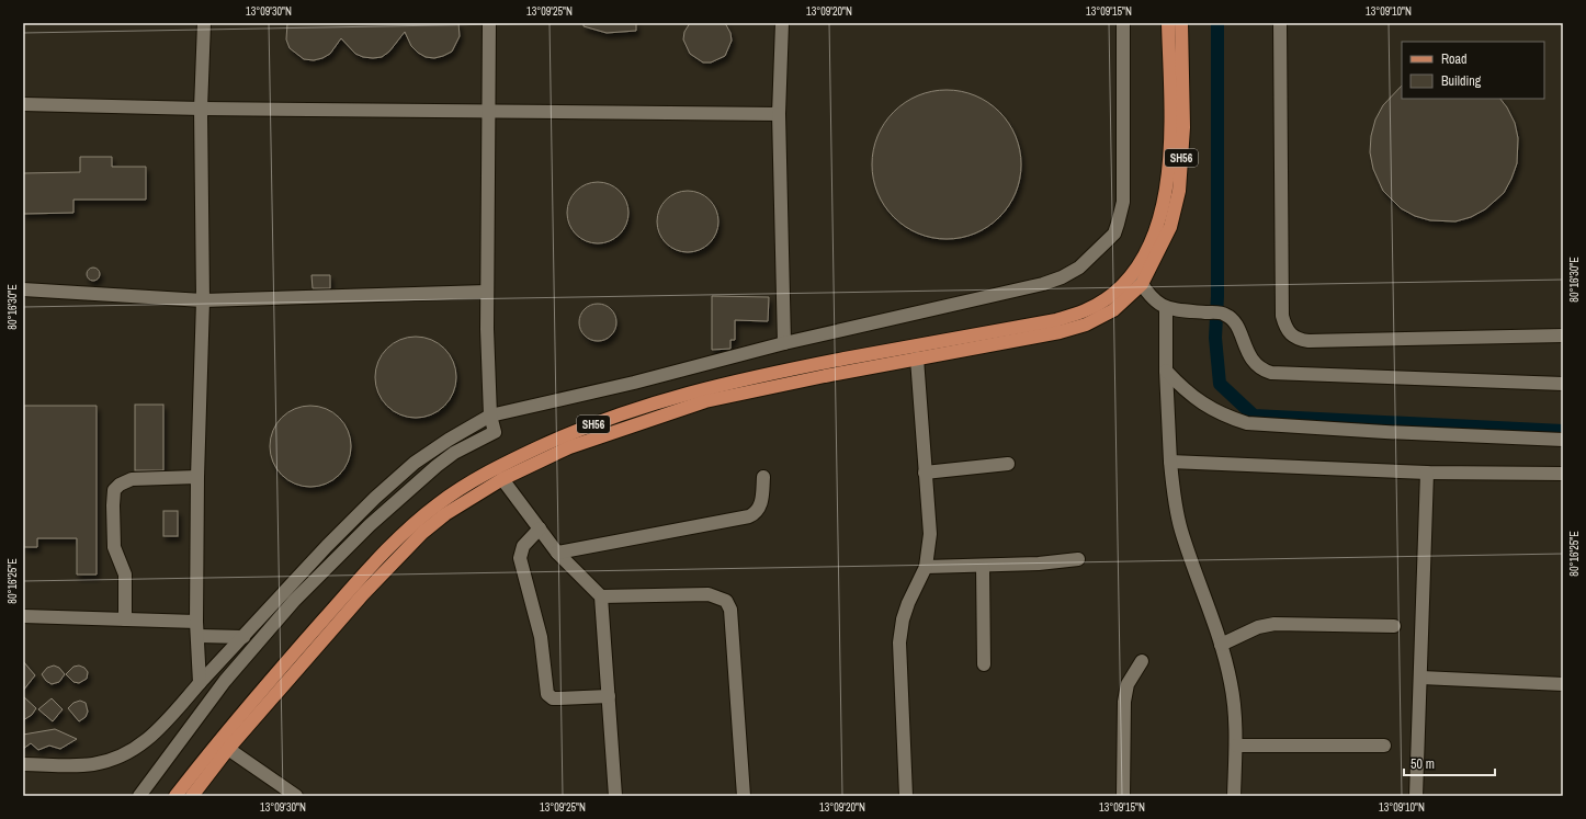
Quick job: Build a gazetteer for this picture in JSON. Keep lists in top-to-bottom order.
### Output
{
  "streets": {
    "main road": ["SH56"]
  },
  "legend": ["Road", "Building"],
  "scale_bar": "50 m",
  "coordinates": [
    "13°09'30\"N",
    "13°09'25\"N",
    "13°09'20\"N",
    "13°09'15\"N",
    "13°09'10\"N",
    "80°16'30\"E",
    "80°16'25\"E"
  ]
}
